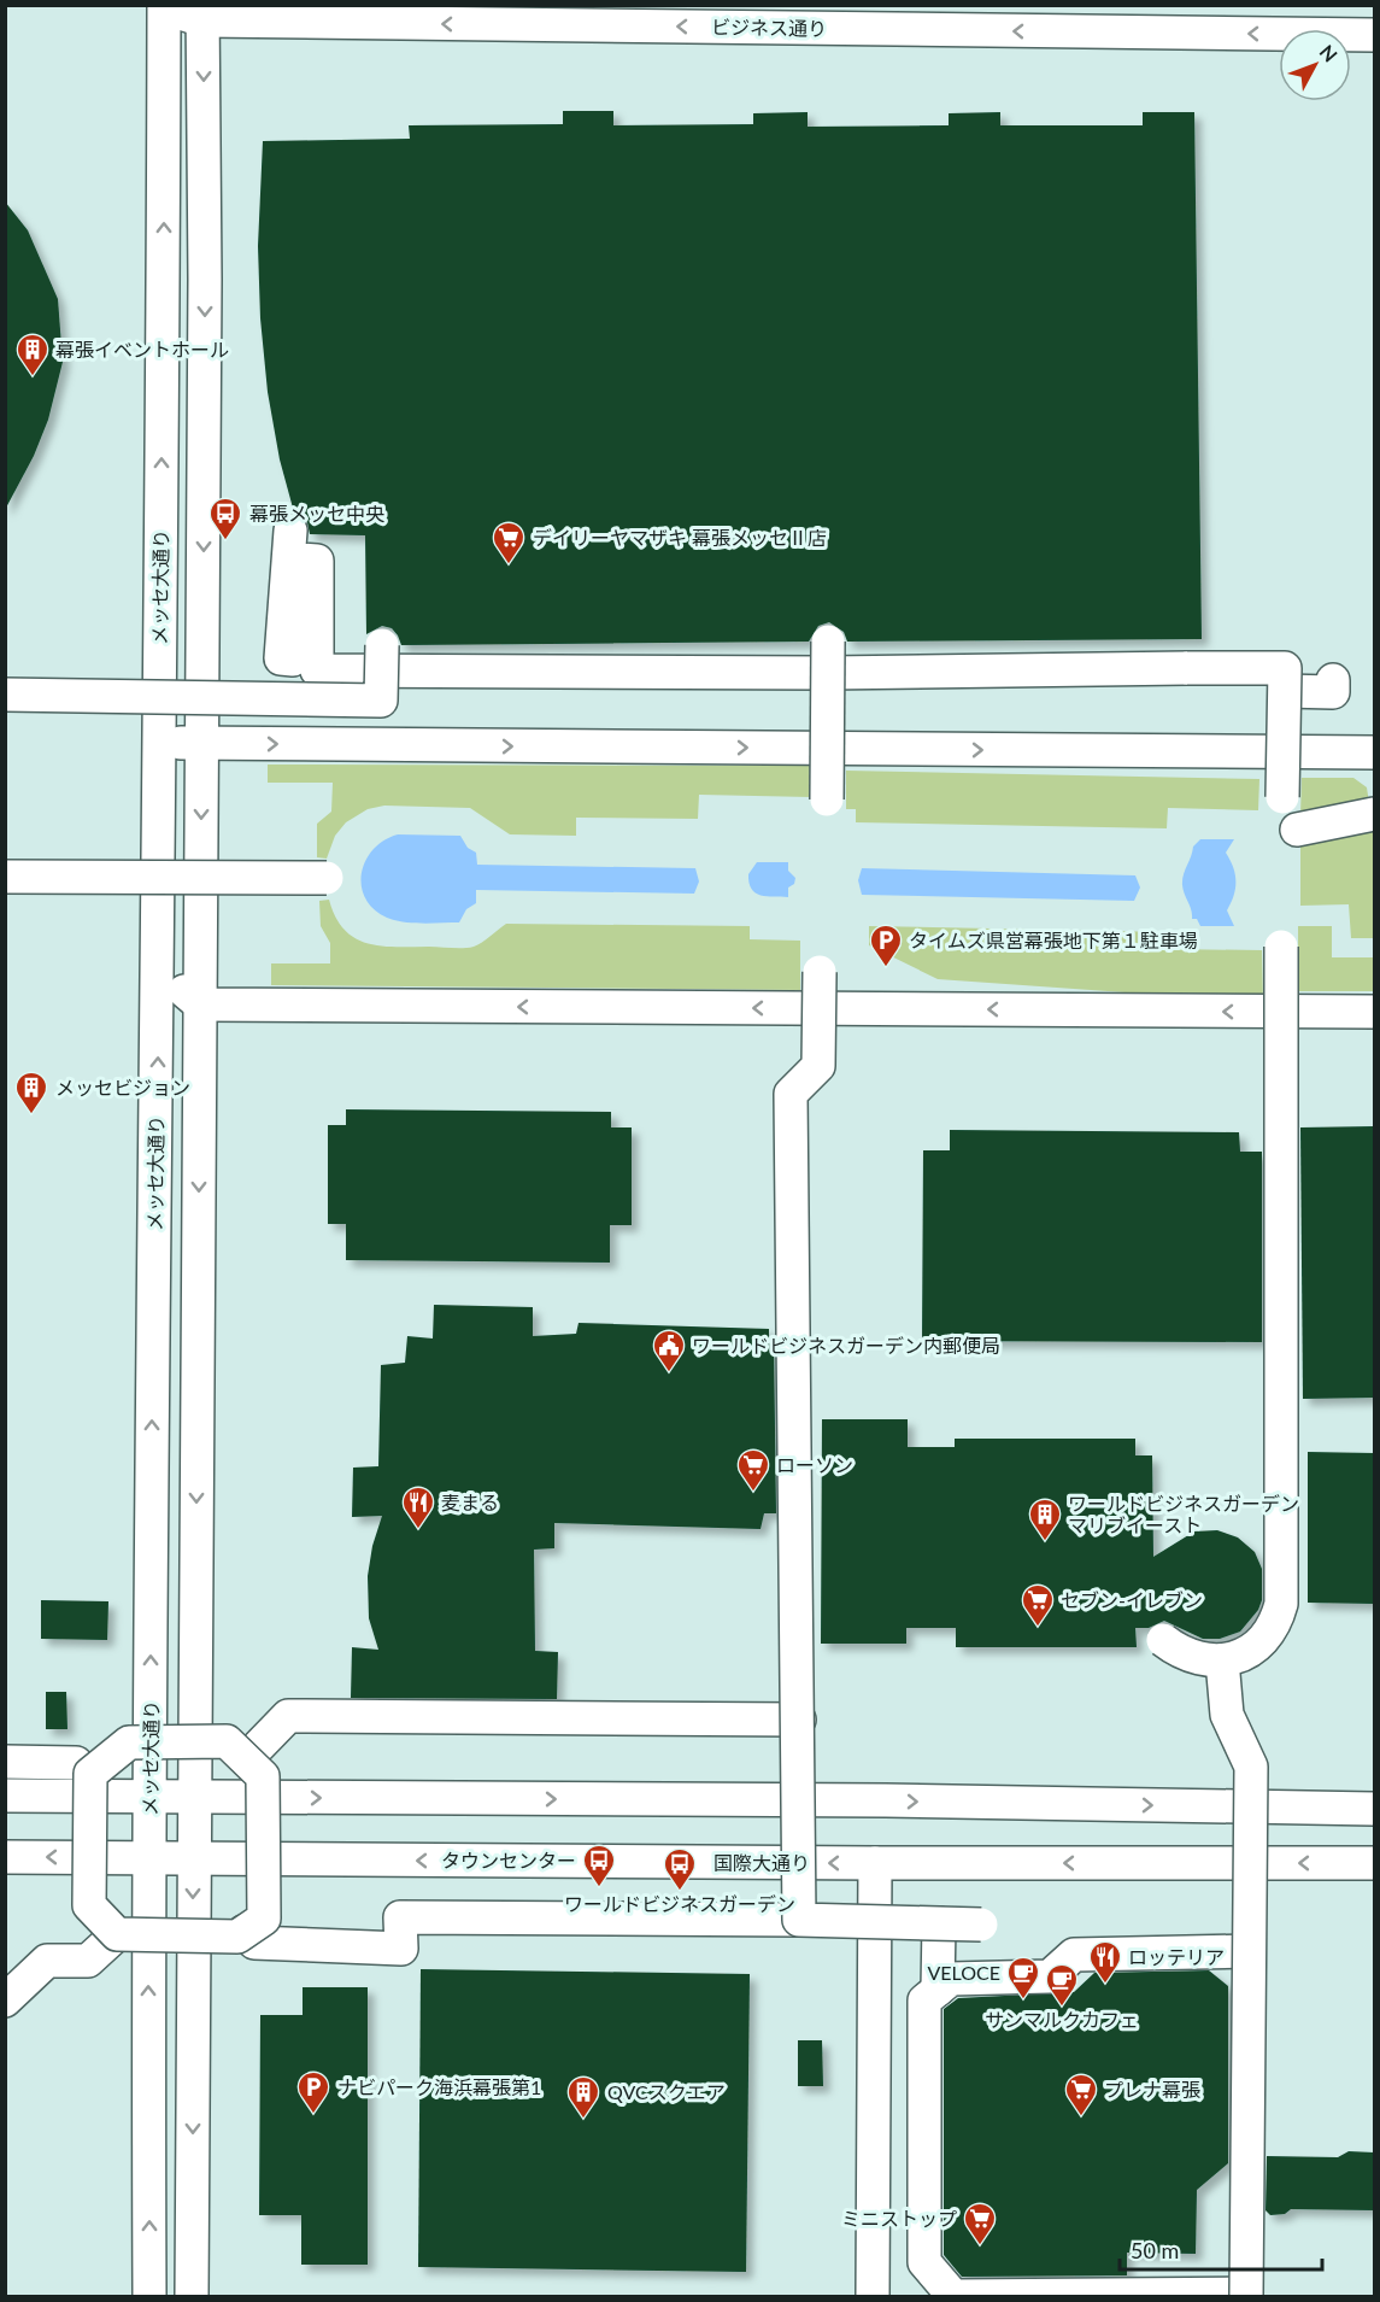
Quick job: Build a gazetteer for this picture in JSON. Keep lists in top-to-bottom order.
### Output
{
  "streets": {
    "street": ["ビジネス通り", "メッセ大通り", "国際大通り"]
  },
  "crossings": [
    ["ビジネス通り", "メッセ大通り"],
    ["メッセ大通り", "国際大通り"]
  ],
  "one_way": ["ビジネス通り"],
  "places": {
    "building": [
      "幕張イベントホール",
      "メッセビジョン",
      "ワールドビジネスガーデン マリブイースト",
      "QVCスクエア"
    ],
    "bus stop": ["幕張メッセ中央", "タウンセンター", "ワールドビジネスガーデン"],
    "supermarket": [
      "デイリーヤマザキ 幕張メッセⅡ店",
      "ローソン",
      "セブン-イレブン",
      "プレナ幕張",
      "ミニストップ"
    ],
    "parking": ["タイムズ県営幕張地下第１駐車場", "ナビパーク海浜幕張第1"],
    "public building": ["ワールドビジネスガーデン内郵便局"],
    "restaurant": ["麦まる", "ロッテリア"],
    "cafe": ["VELOCE", "サンマルクカフェ"]
  },
  "scale_bar": "50 m",
  "north": "top right"
}
